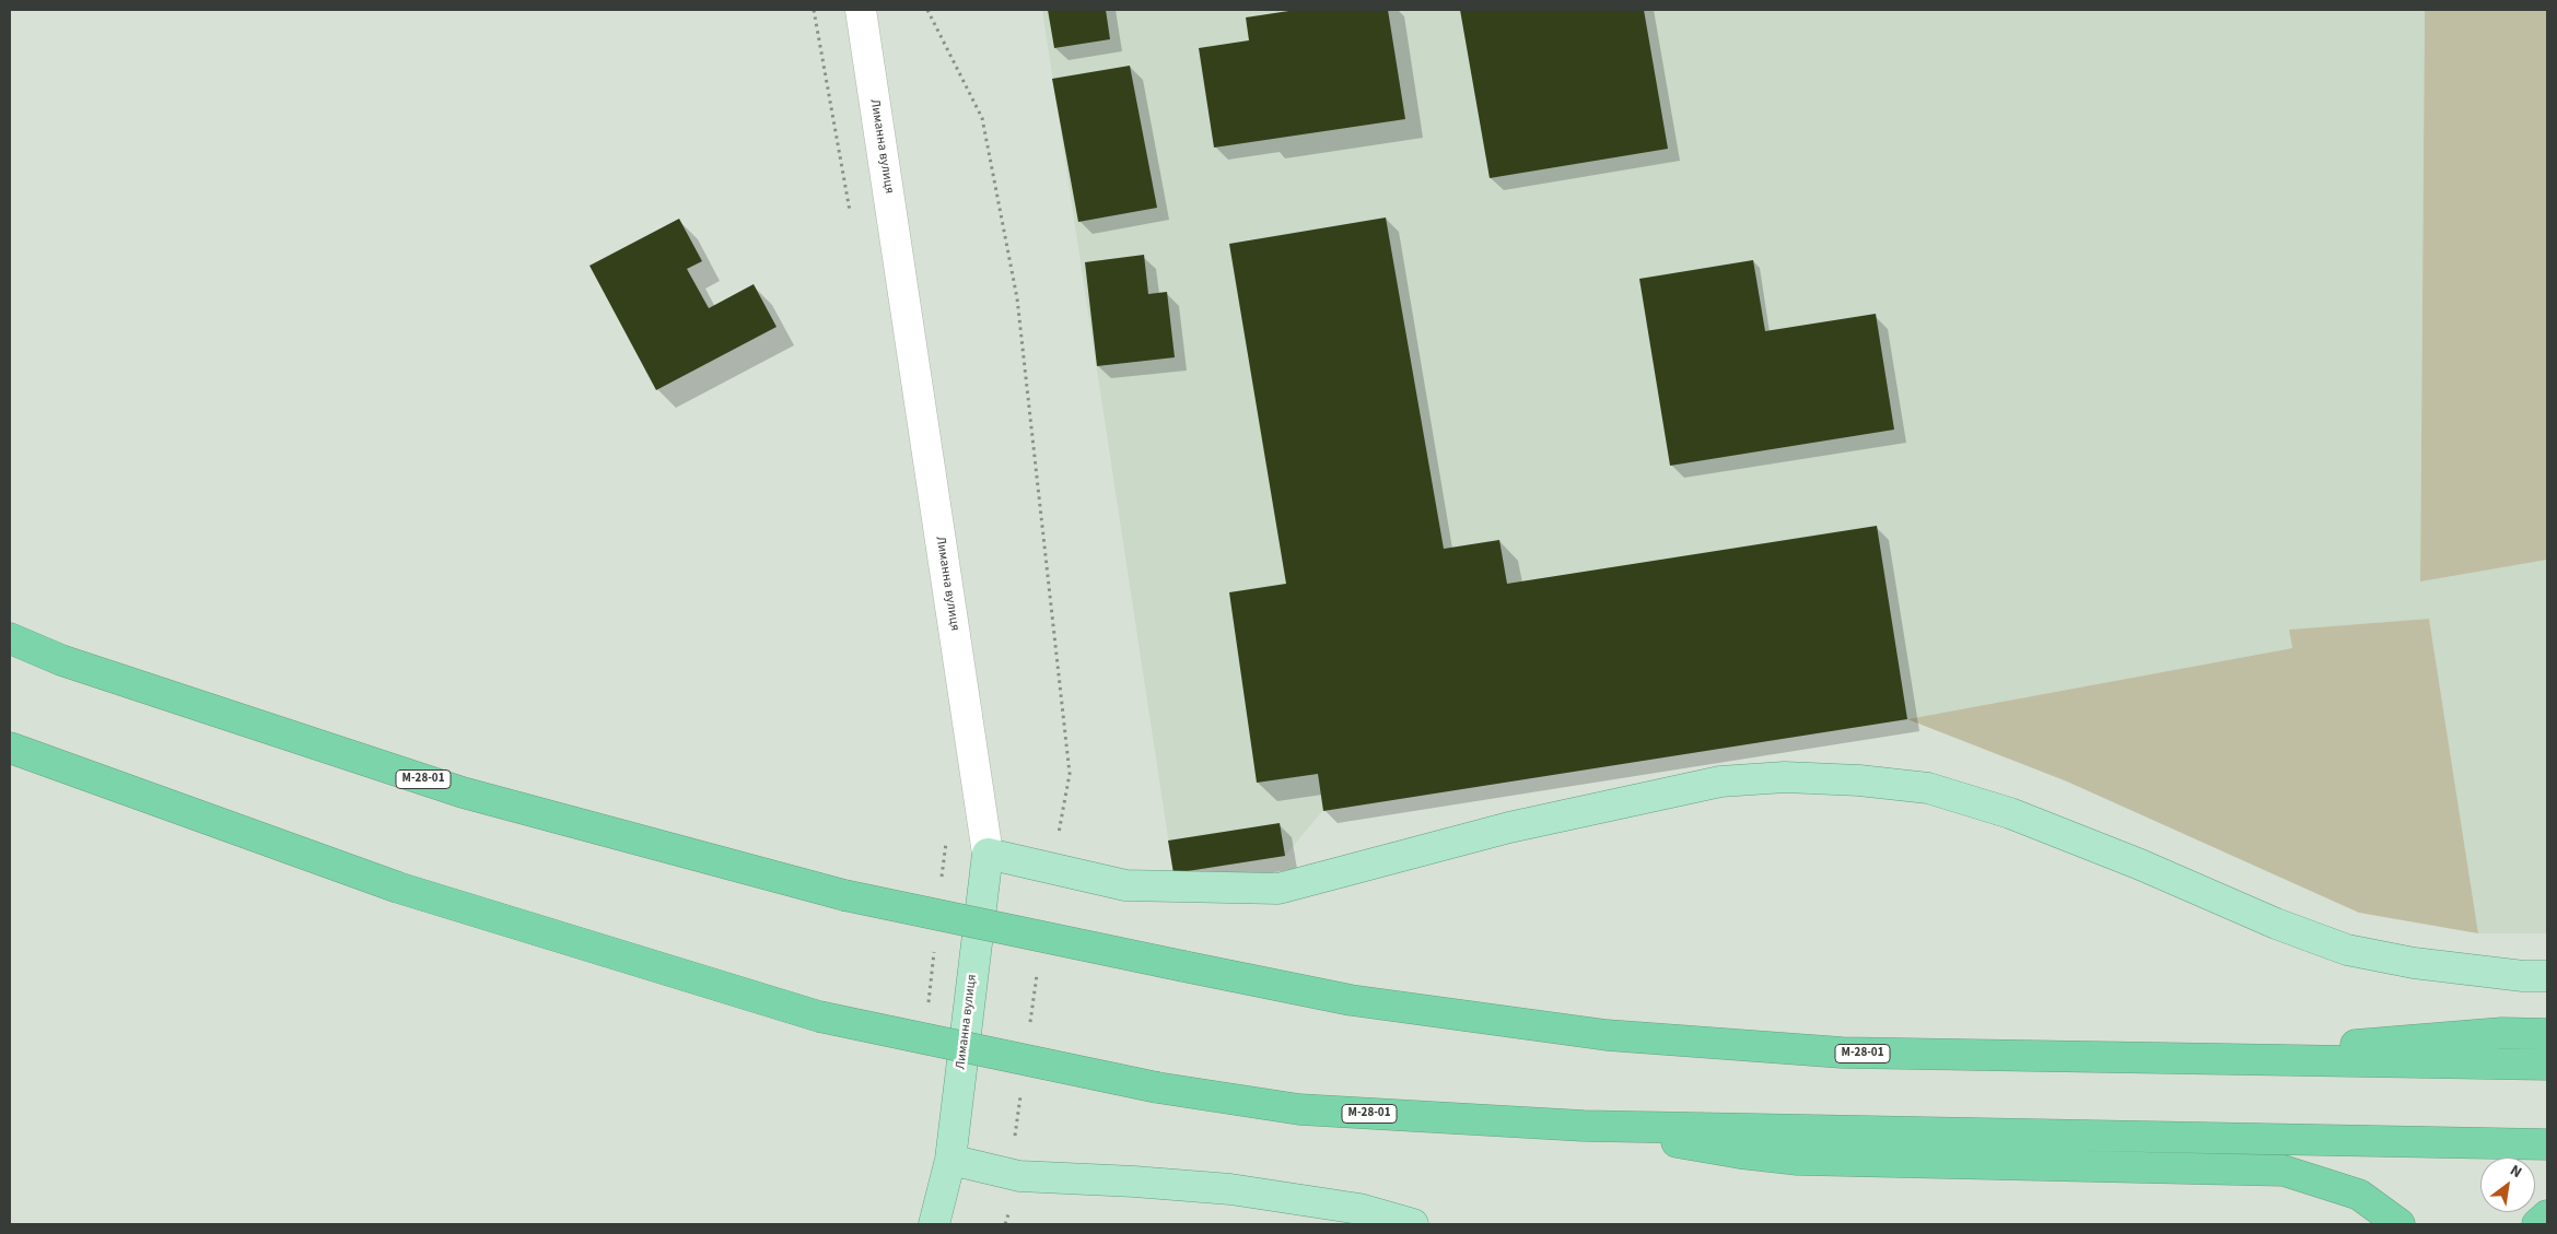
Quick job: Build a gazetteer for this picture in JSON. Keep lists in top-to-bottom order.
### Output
{
  "streets": {
    "highway": ["М-28-01"],
    "main road": ["Лиманна вулиця"]
  },
  "north": "top right"
}
